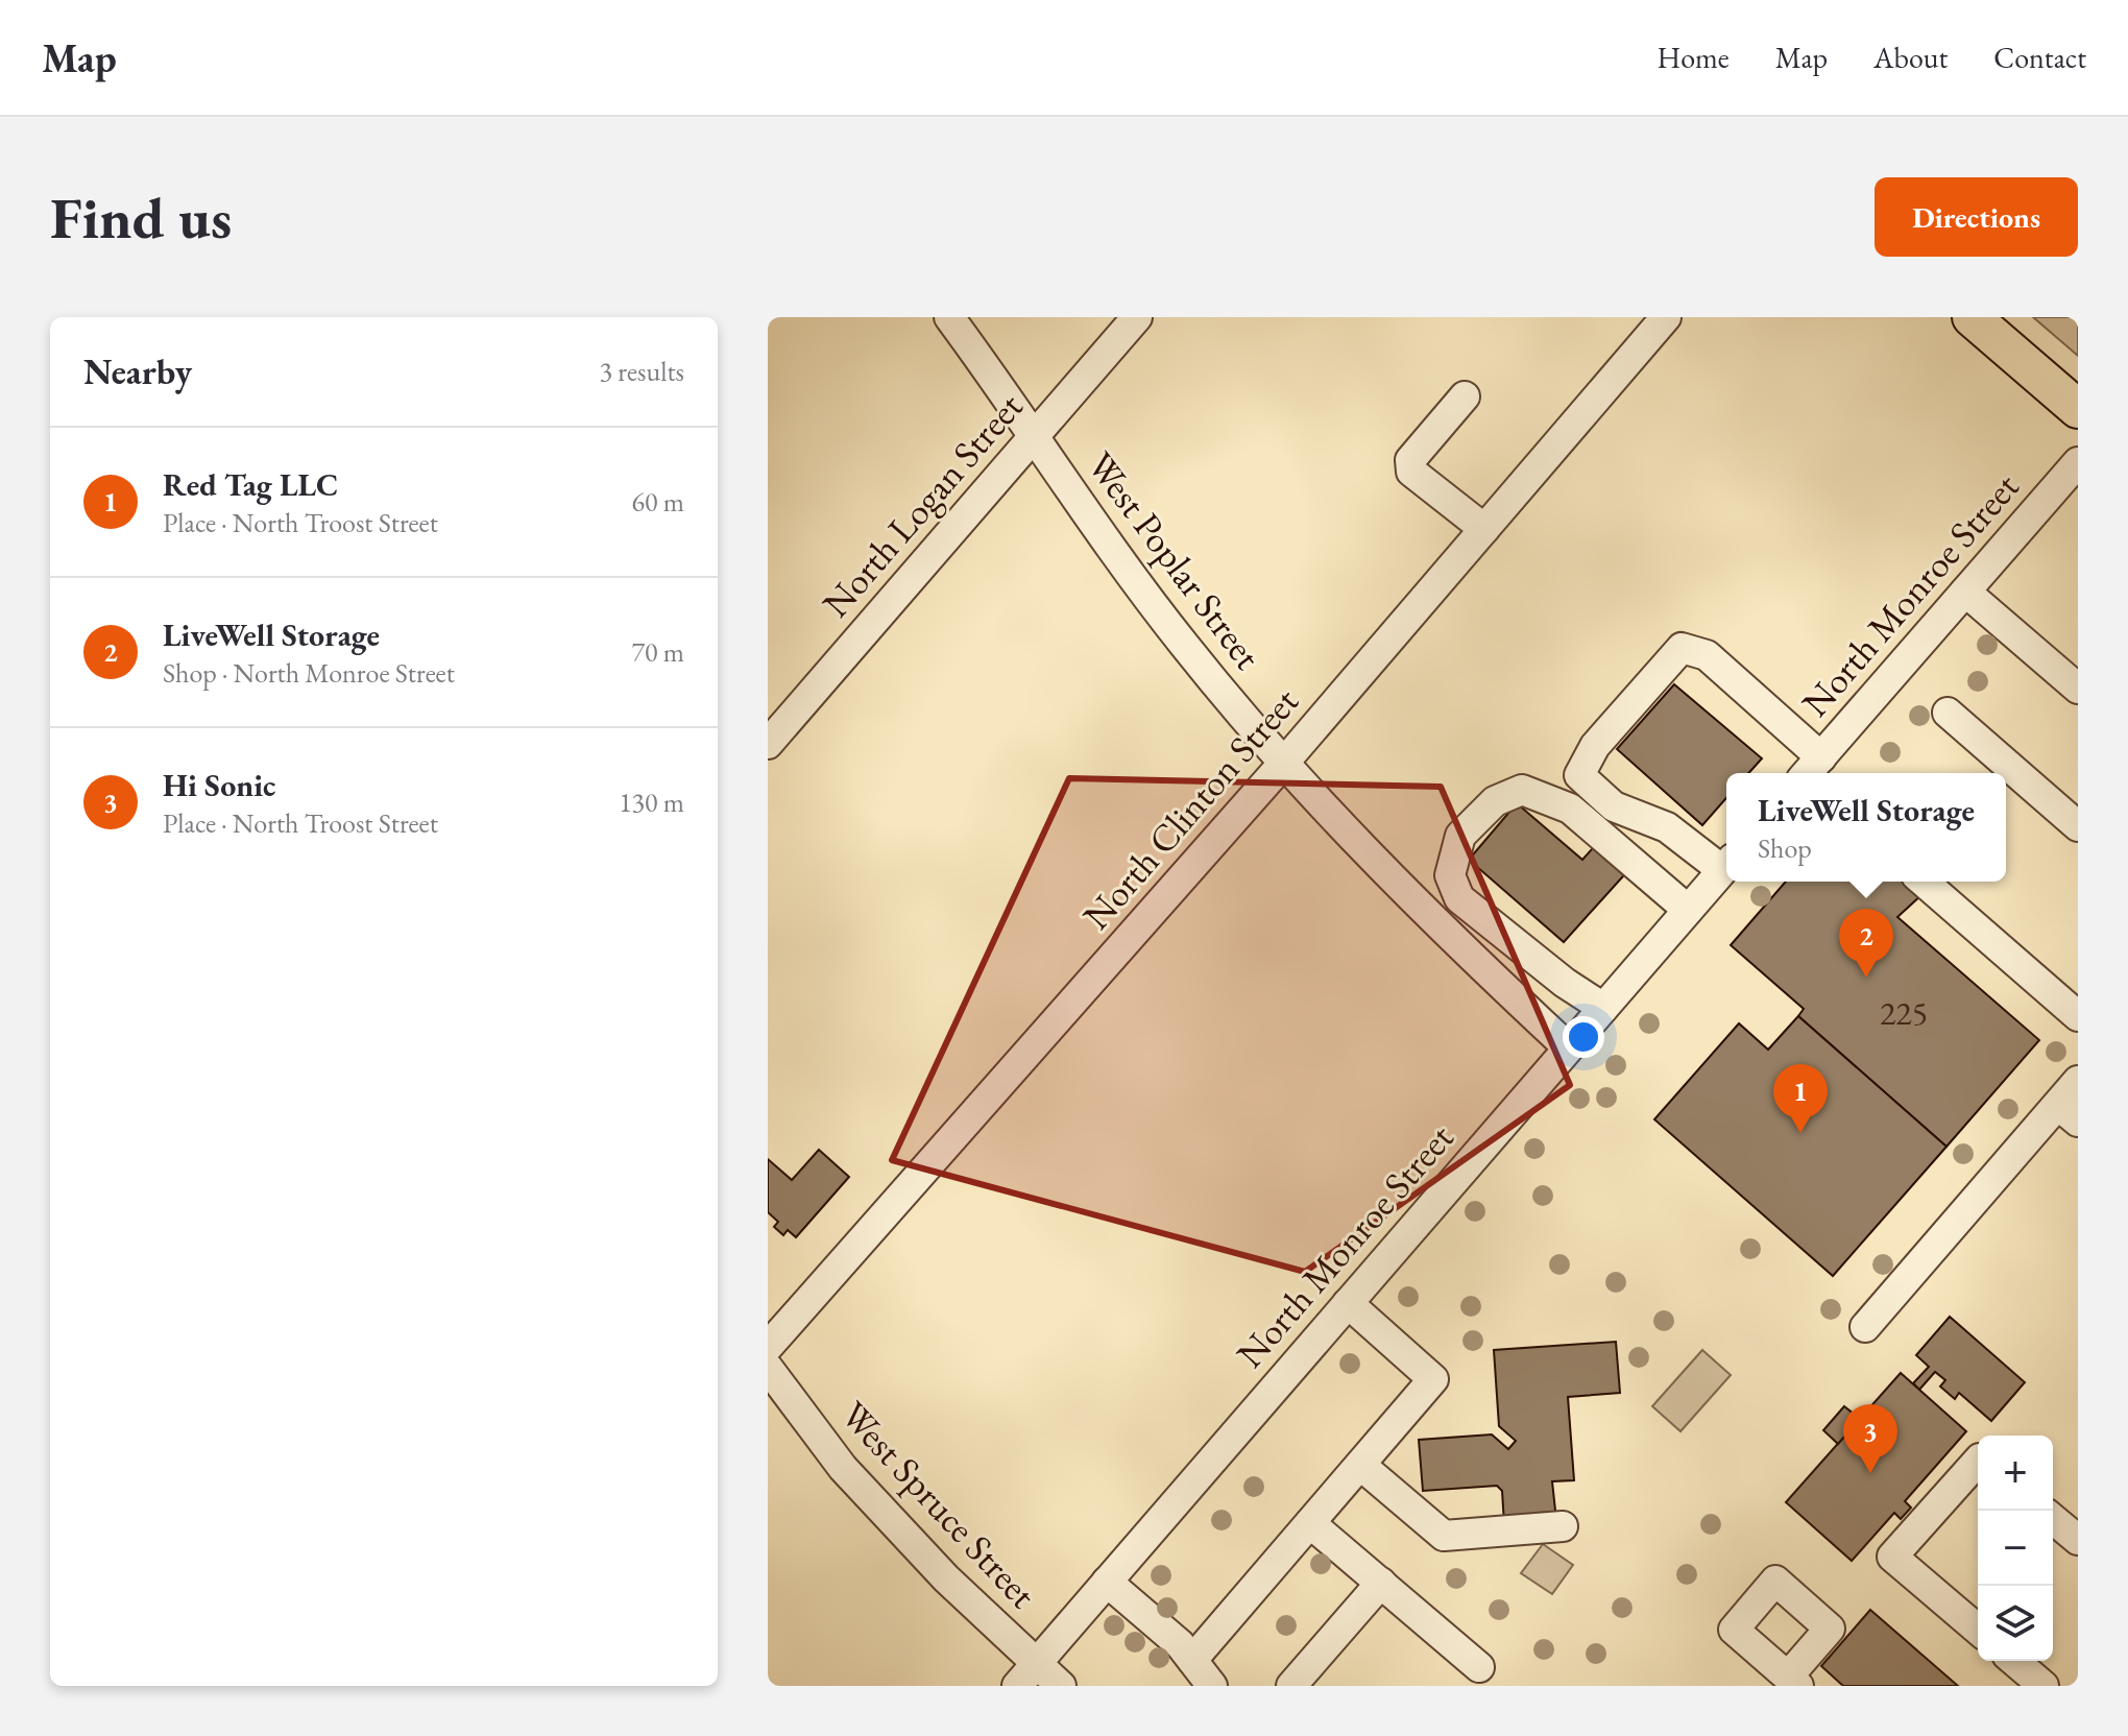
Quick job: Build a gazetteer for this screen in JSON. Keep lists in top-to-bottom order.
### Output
{
  "streets": {
    "street": [
      "North Logan Street",
      "West Poplar Street",
      "North Monroe Street",
      "North Clinton Street",
      "West Spruce Street"
    ]
  },
  "crossings": [
    ["North Logan Street", "West Poplar Street"],
    ["West Poplar Street", "North Monroe Street"],
    ["West Poplar Street", "North Clinton Street"],
    ["North Monroe Street", "West Spruce Street"]
  ],
  "house_numbers": ["225"],
  "page": {
    "header": "Map",
    "nav": [
      "Home",
      "Map",
      "About",
      "Contact"
    ],
    "buttons": "Directions",
    "title": "Find us",
    "heading": ["Nearby", "3 results"],
    "list": [
      {
        "mark": "1",
        "name": "Red Tag LLC",
        "note": "Place · North Troost Street",
        "value": "60 m"
      },
      {
        "mark": "2",
        "name": "LiveWell Storage",
        "note": "Shop · North Monroe Street",
        "value": "70 m"
      },
      {
        "mark": "3",
        "name": "Hi Sonic",
        "note": "Place · North Troost Street",
        "value": "130 m"
      }
    ],
    "popup": ["LiveWell Storage", "Shop"],
    "pins": ["2", "1", "3"],
    "map_buttons": ["+", "−"]
  }
}
